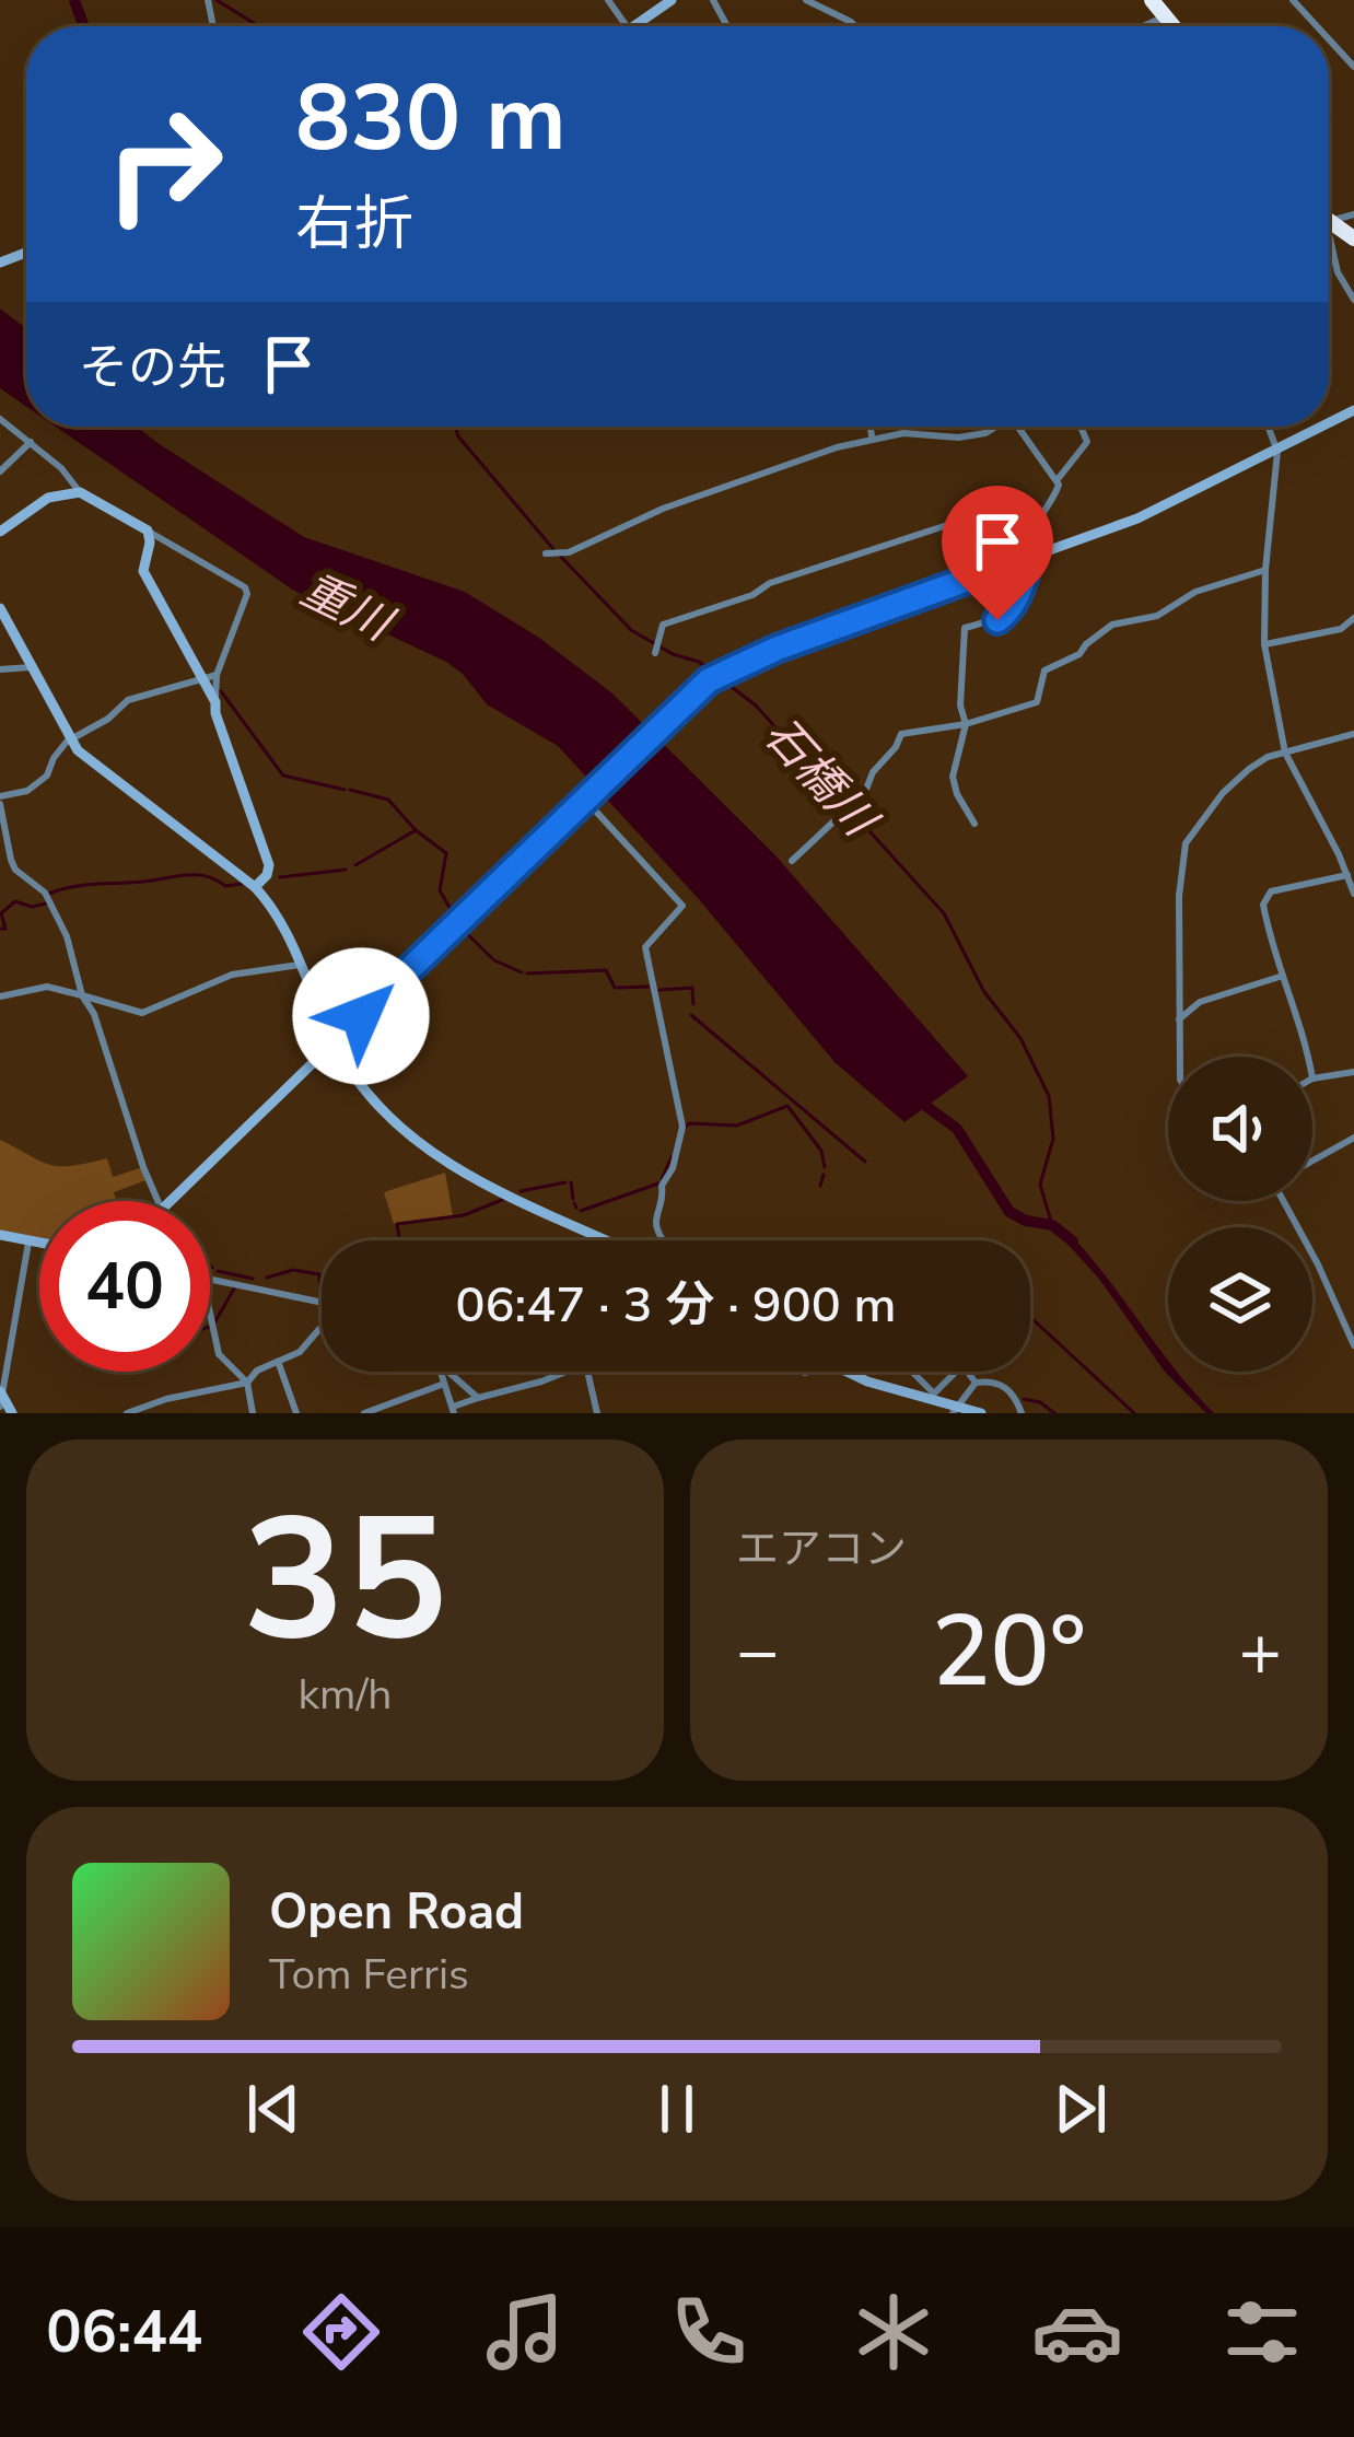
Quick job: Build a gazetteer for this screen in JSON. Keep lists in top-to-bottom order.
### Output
{
  "water": ["重川", "石橋川"],
  "page": {
    "turn": ["830 m", "右折"],
    "then": "その先",
    "limit": "40",
    "trip": "06:47 · 3 分 · 900 m",
    "tile": [
      ["35", "km/h"],
      "エアコン"
    ],
    "heat": ["−", "20°", "+"],
    "song": ["Open Road", "Tom Ferris"],
    "tabs": "06:44"
  }
}
